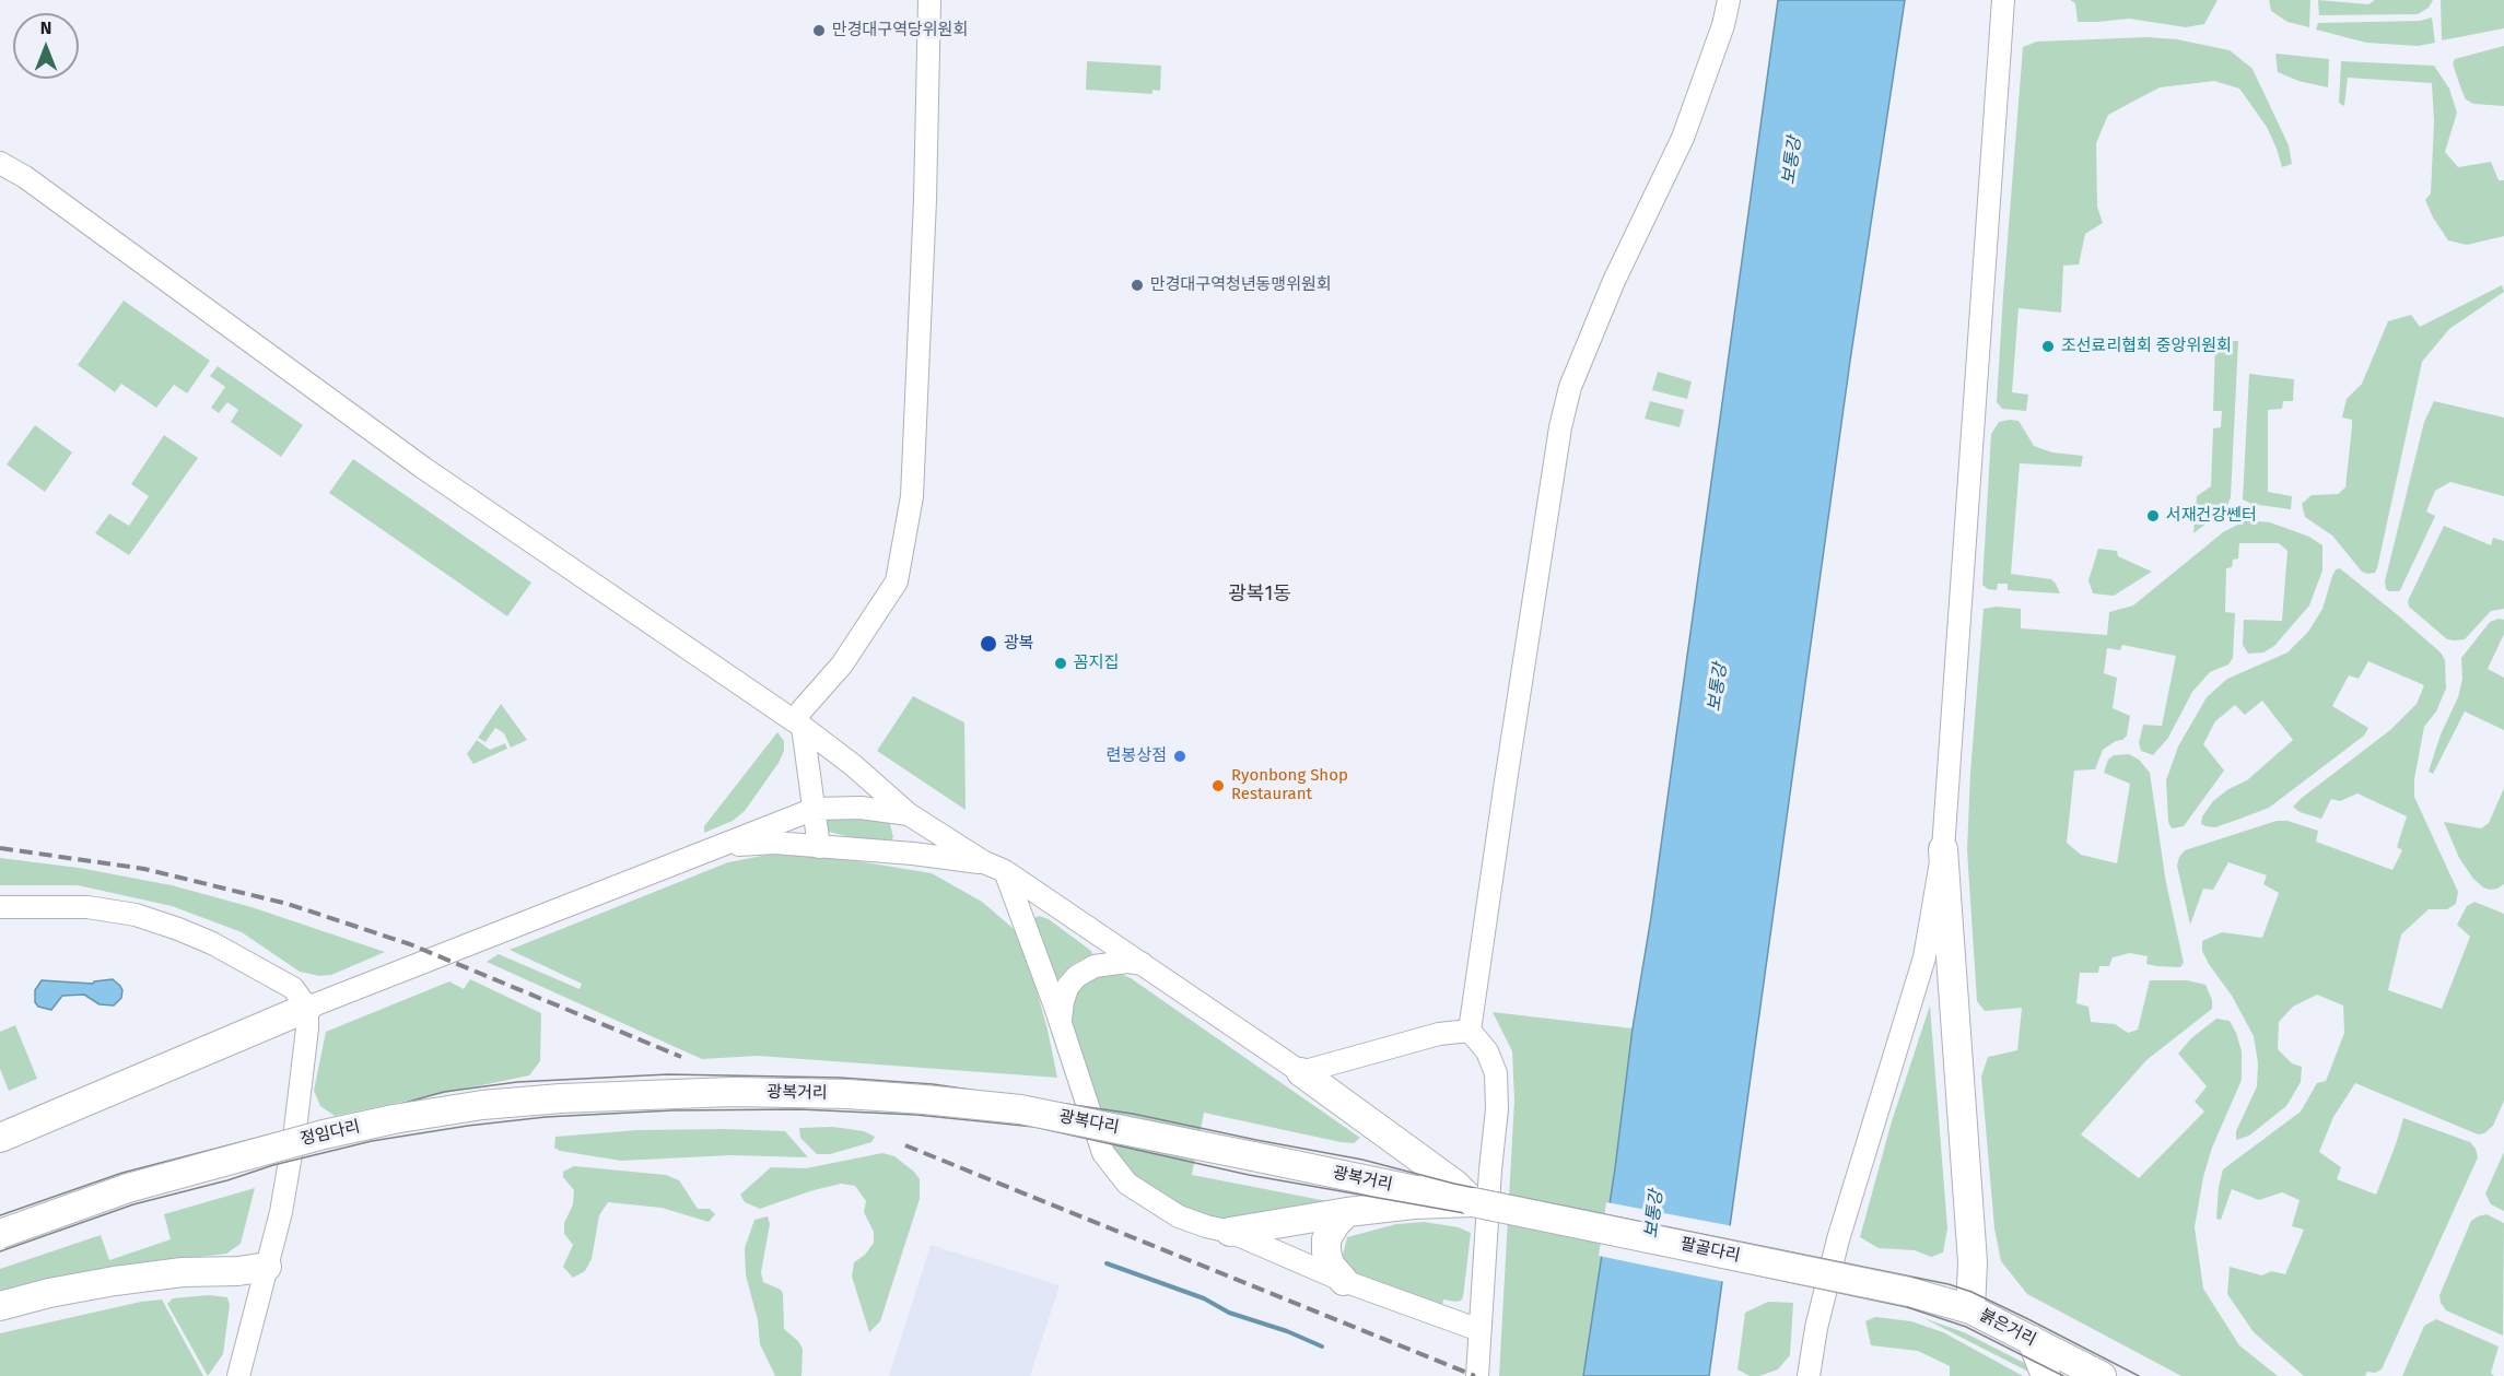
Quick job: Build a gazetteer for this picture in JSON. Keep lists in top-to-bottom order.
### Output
{
  "streets": {
    "highway": [
      "광복거리",
      "광복다리",
      "정임다리",
      "팔골다리",
      "붉은거리"
    ]
  },
  "crossings": [
    ["광복거리", "광복다리"],
    ["광복거리", "정임다리"],
    ["광복거리", "팔골다리"],
    ["팔골다리", "붉은거리"]
  ],
  "districts": ["광복1동"],
  "water": ["보통강"],
  "places": [
    "만경대구역당위원회",
    "만경대구역청년동맹위원회",
    "조선료리협회 중앙위원회",
    "서재건강쎈터",
    "광복",
    "꼼지집",
    "련봉상점",
    "Ryonbong Shop Restaurant"
  ],
  "north": "top"
}
